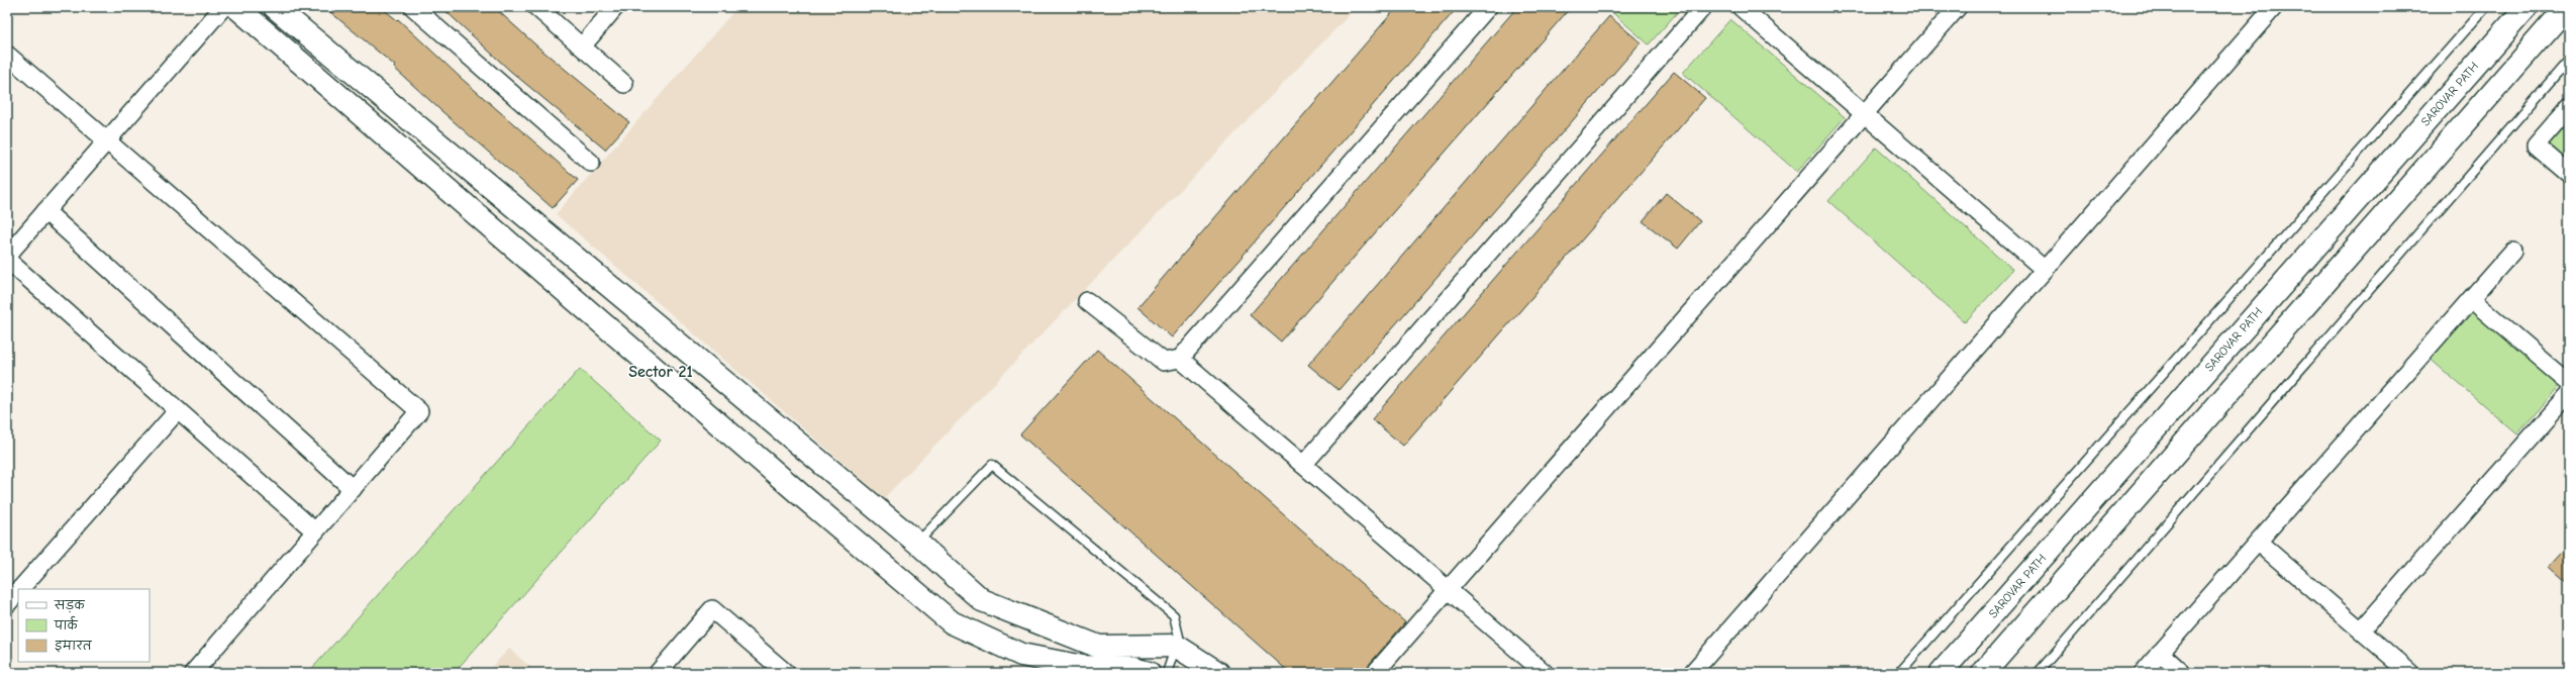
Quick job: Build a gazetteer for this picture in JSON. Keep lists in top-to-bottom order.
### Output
{
  "streets": {
    "street": ["SAROVAR PATH"]
  },
  "districts": ["Sector 21"],
  "legend": ["सड़क", "पार्क", "इमारत"]
}
